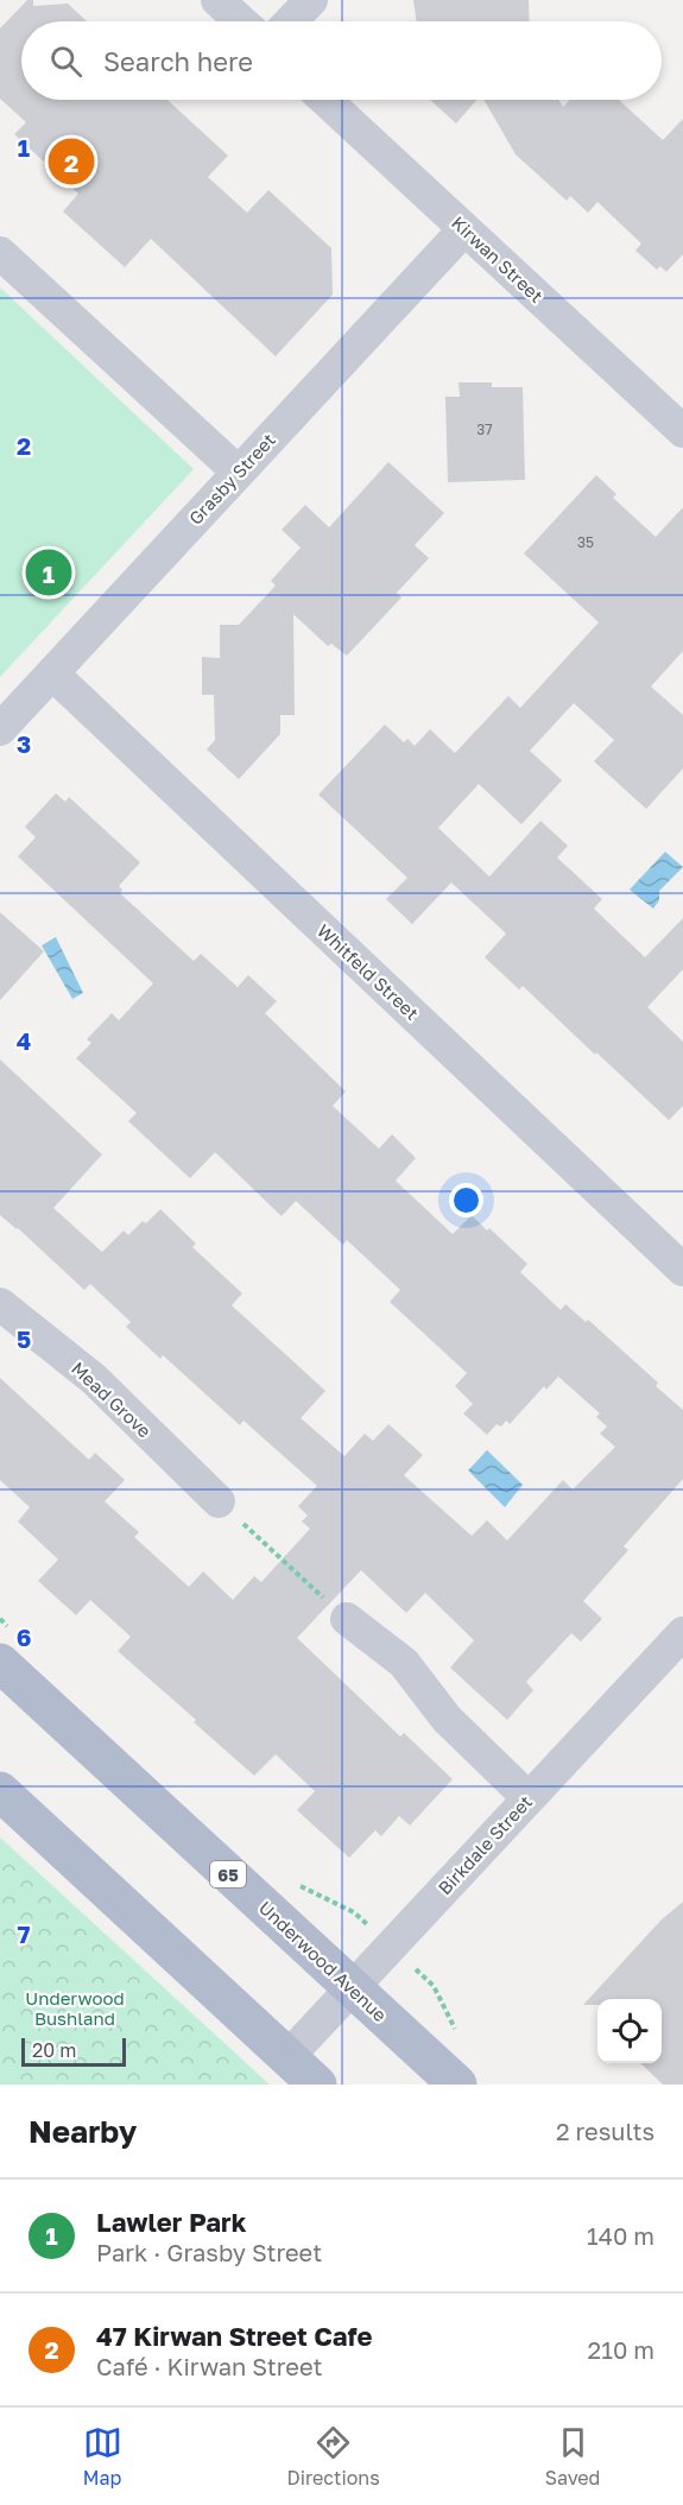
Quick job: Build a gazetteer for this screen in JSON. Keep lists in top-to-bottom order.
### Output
{
  "streets": {
    "main road": ["65", "Underwood Avenue"],
    "street": [
      "Kirwan Street",
      "Grasby Street",
      "Whitfeld Street",
      "Mead Grove",
      "Birkdale Street"
    ]
  },
  "crossings": [
    ["Kirwan Street", "Grasby Street"],
    ["Grasby Street", "Whitfeld Street"],
    ["Birkdale Street", "Underwood Avenue"]
  ],
  "parks": ["Underwood Bushland"],
  "house_numbers": ["37", "35"],
  "scale_bar": "20 m",
  "page": {
    "search": "Search here",
    "pins": ["2", "1"],
    "scale": "20 m",
    "heading": ["Nearby", "2 results"],
    "list": [
      {
        "mark": "1",
        "name": "Lawler Park",
        "note": "Park · Grasby Street",
        "value": "140 m"
      },
      {
        "mark": "2",
        "name": "47 Kirwan Street Cafe",
        "note": "Café · Kirwan Street",
        "value": "210 m"
      }
    ],
    "nav": ["Map", "Directions", "Saved"]
  },
  "grid": {
    "rows": [
      "1",
      "2",
      "3",
      "4",
      "5",
      "6",
      "7"
    ]
  }
}
